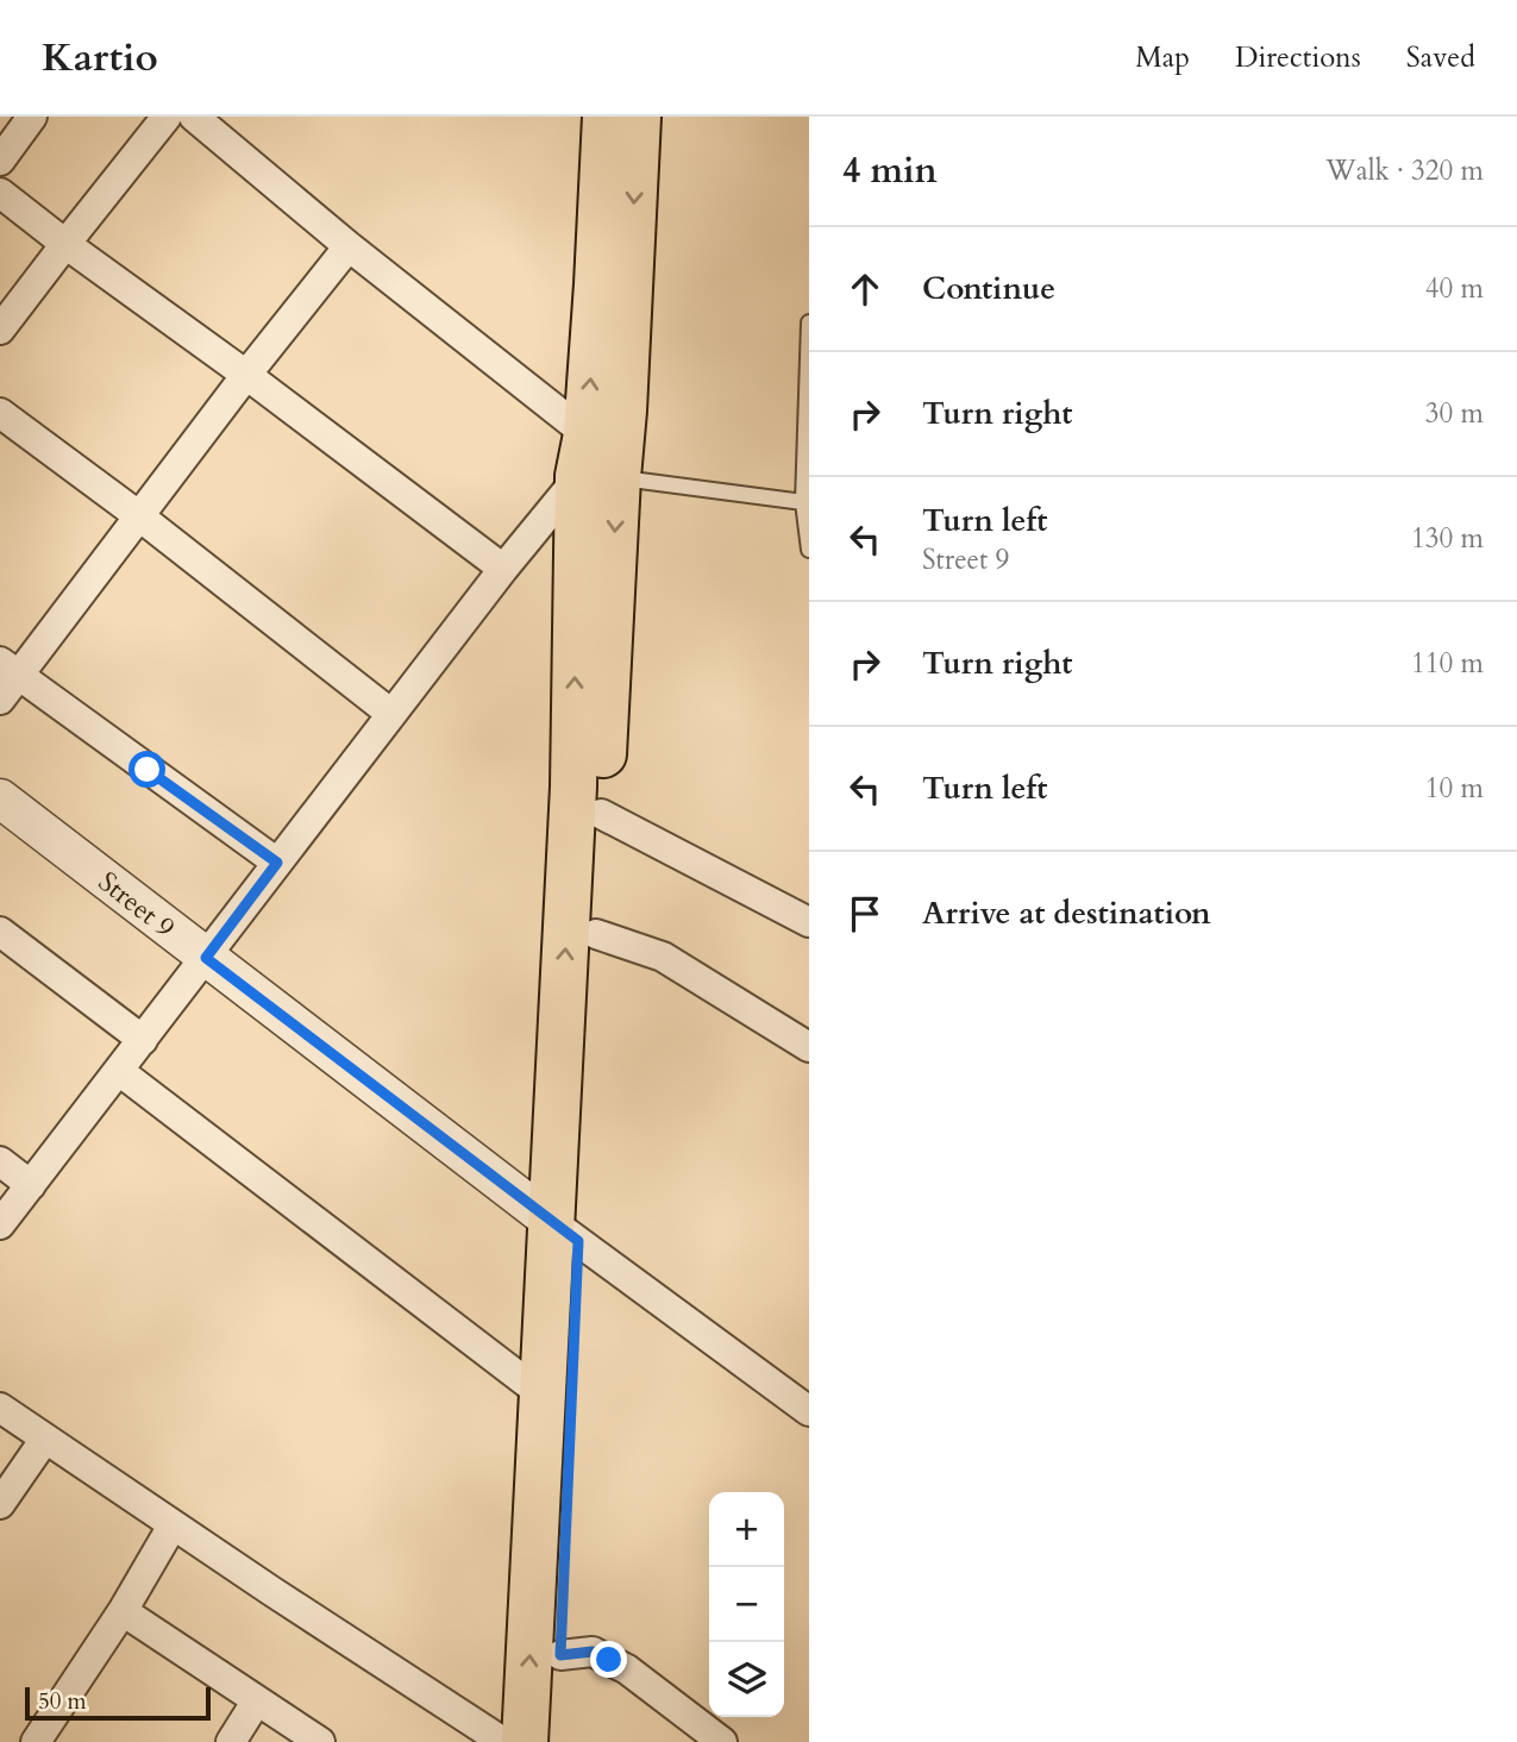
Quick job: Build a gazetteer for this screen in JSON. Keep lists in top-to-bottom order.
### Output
{
  "streets": {
    "street": ["Street 9"]
  },
  "scale_bar": "50 m",
  "page": {
    "header": "Kartio",
    "nav": ["Map", "Directions", "Saved"],
    "heading": ["4 min", "Walk · 320 m"],
    "list": [
      ["Continue", "40 m"],
      ["Turn right", "30 m"],
      ["Turn left", "Street 9", "130 m"],
      ["Turn right", "110 m"],
      ["Turn left", "10 m"],
      "Arrive at destination"
    ],
    "map_buttons": ["+", "−"],
    "scale": "50 m"
  }
}
